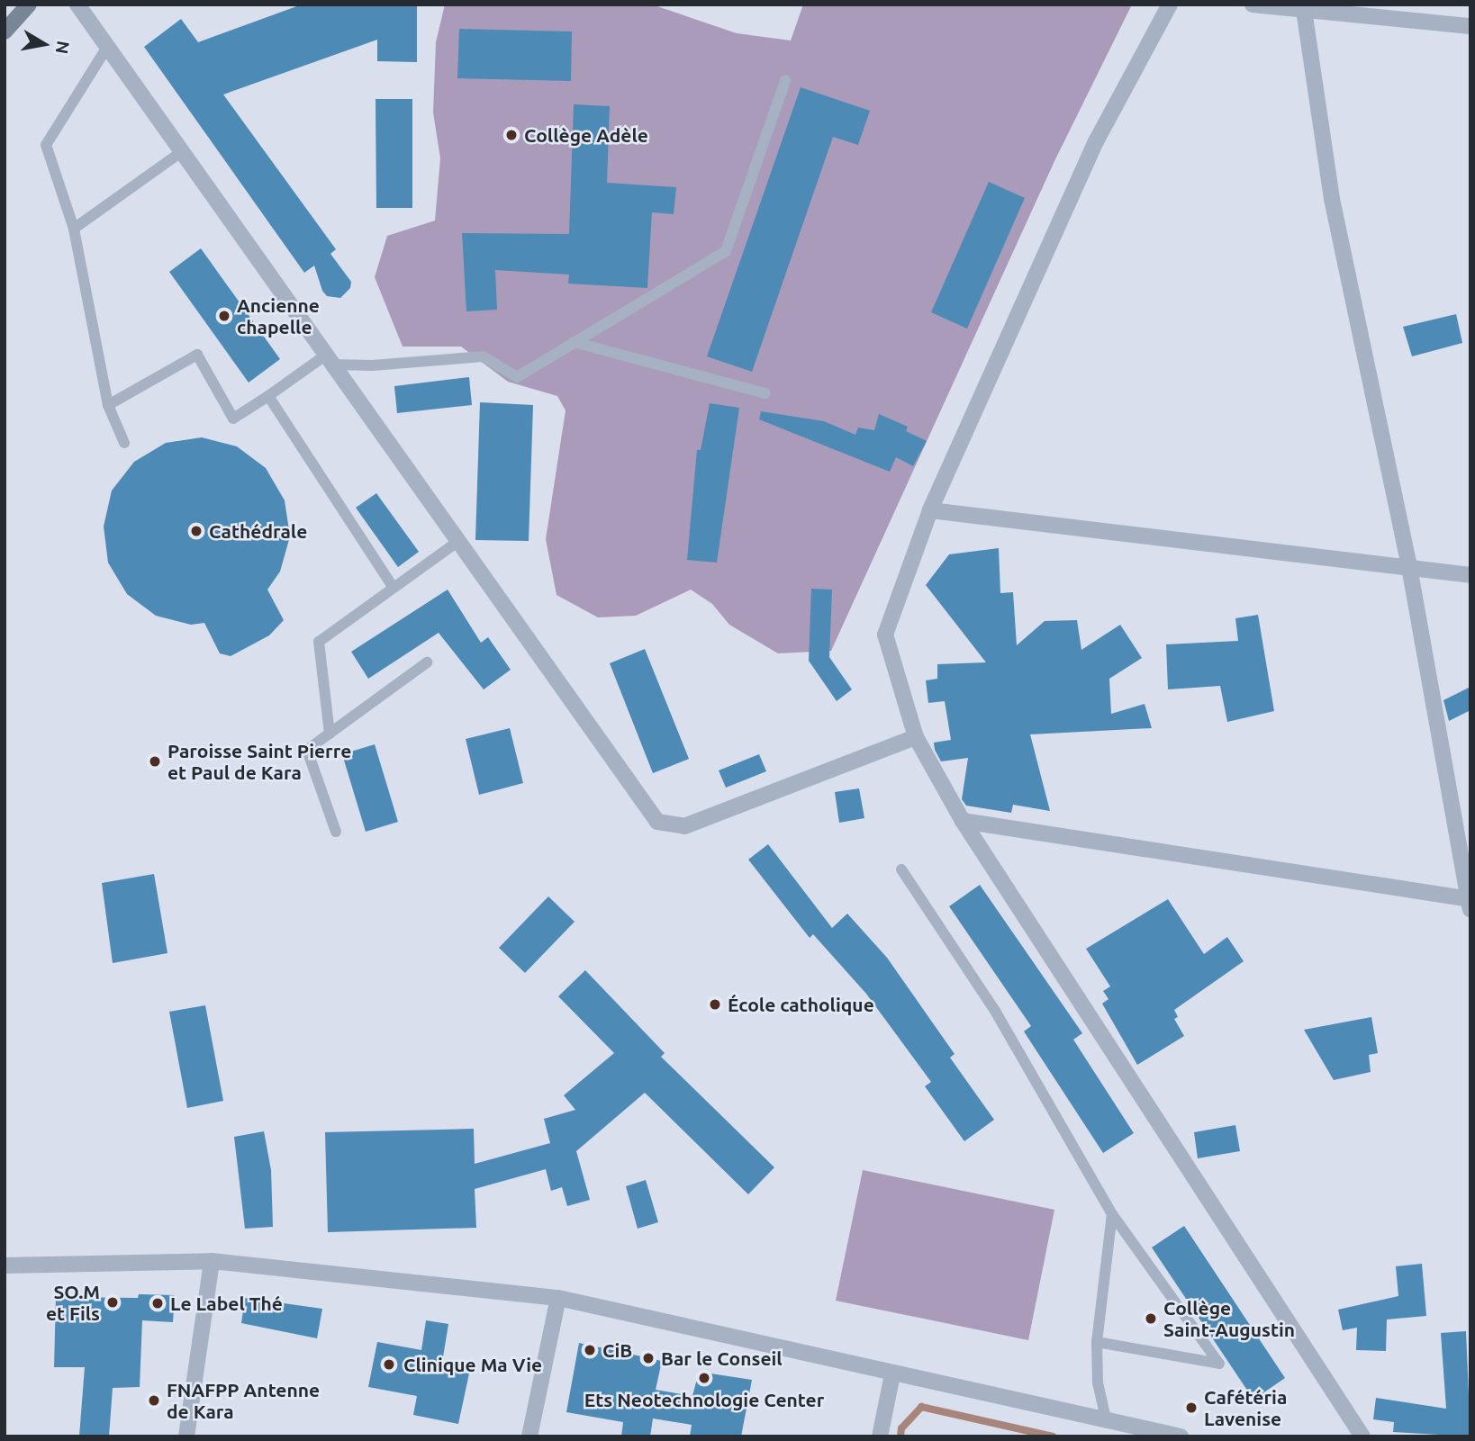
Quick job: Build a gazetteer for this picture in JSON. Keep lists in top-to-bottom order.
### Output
{
  "places": [
    "Collège Adèle",
    "Ancienne chapelle",
    "Cathédrale",
    "Paroisse Saint Pierre et Paul de Kara",
    "École catholique",
    "SO.M et Fils",
    "Le Label Thé",
    "Collège Saint-Augustin",
    "CiB",
    "Bar le Conseil",
    "Clinique Ma Vie",
    "Ets Neotechnologie Center",
    "FNAFPP Antenne de Kara",
    "Cafétéria Lavenise"
  ],
  "north": "right"
}
